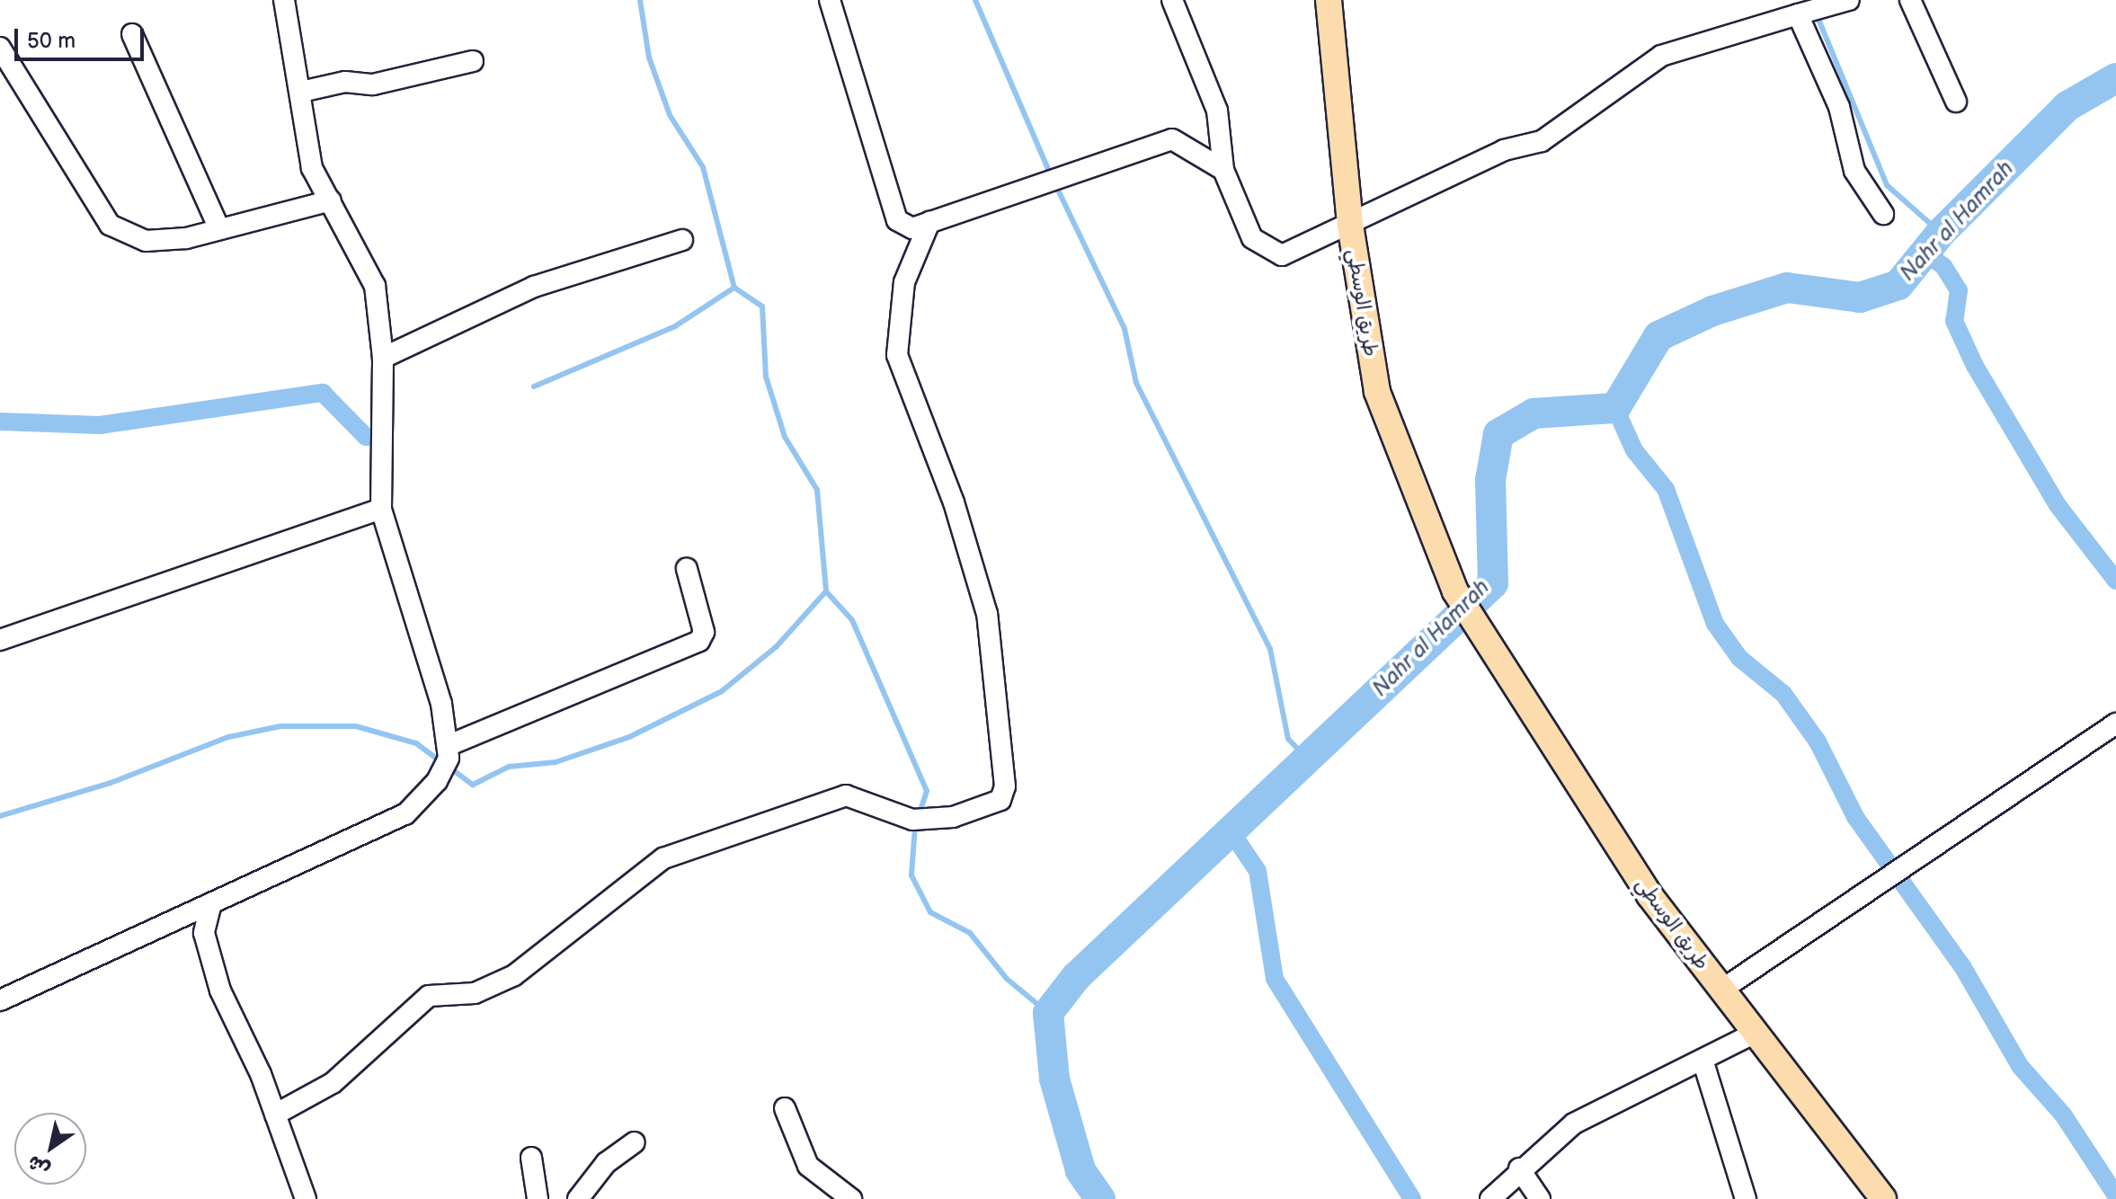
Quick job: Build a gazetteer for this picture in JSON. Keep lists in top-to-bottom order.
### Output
{
  "streets": {
    "main road": ["طريق الوسطي"]
  },
  "water": ["Nahr al Hamrah"],
  "scale_bar": "50 m",
  "north": "bottom left"
}
